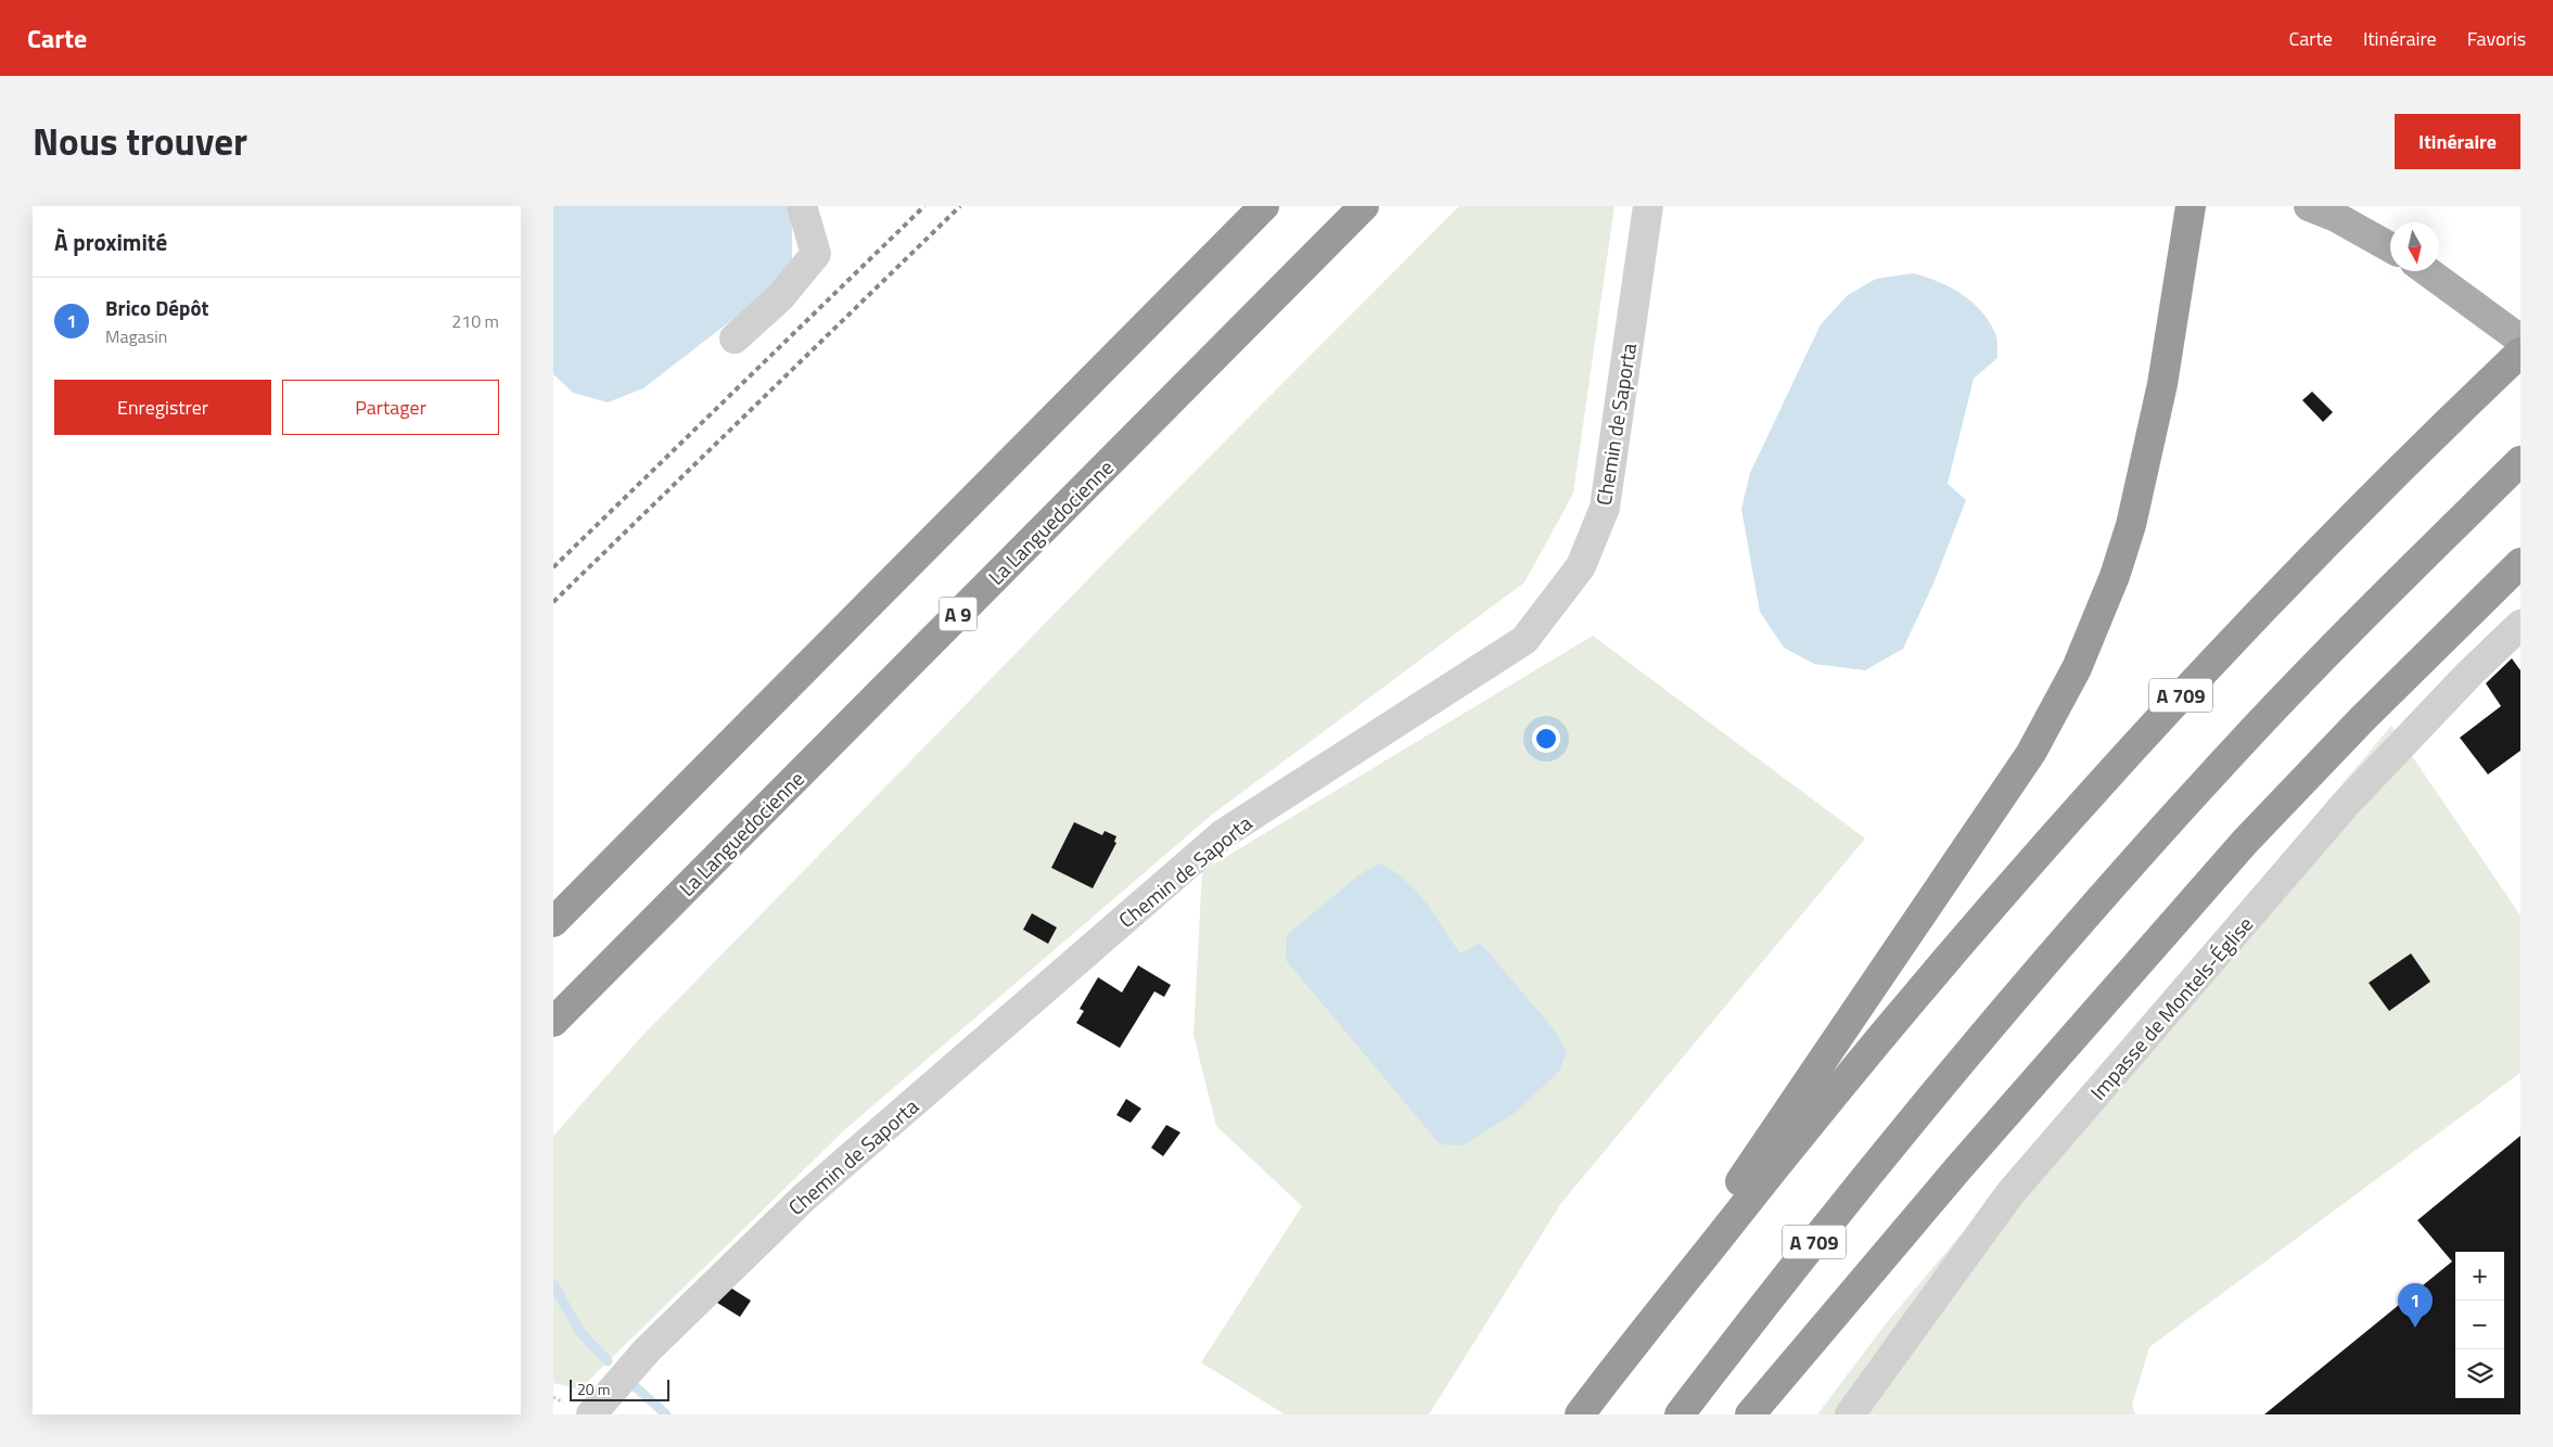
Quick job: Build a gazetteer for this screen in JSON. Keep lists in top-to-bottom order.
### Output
{
  "streets": {
    "highway": ["La Languedocienne", "A 9", "A 709"],
    "street": ["Chemin de Saporta", "Impasse de Montels-Église"]
  },
  "scale_bar": "20 m",
  "north": "bottom",
  "page": {
    "header": "Carte",
    "nav": ["Carte", "Itinéraire", "Favoris"],
    "title": "Nous trouver",
    "buttons": [
      "Itinéraire",
      ["Enregistrer", "Partager"]
    ],
    "heading": "À proximité",
    "list": [
      {
        "mark": "1",
        "name": "Brico Dépôt",
        "note": "Magasin",
        "value": "210 m"
      }
    ],
    "map_buttons": ["+", "−"],
    "pins": "1",
    "scale": "20 m"
  }
}
